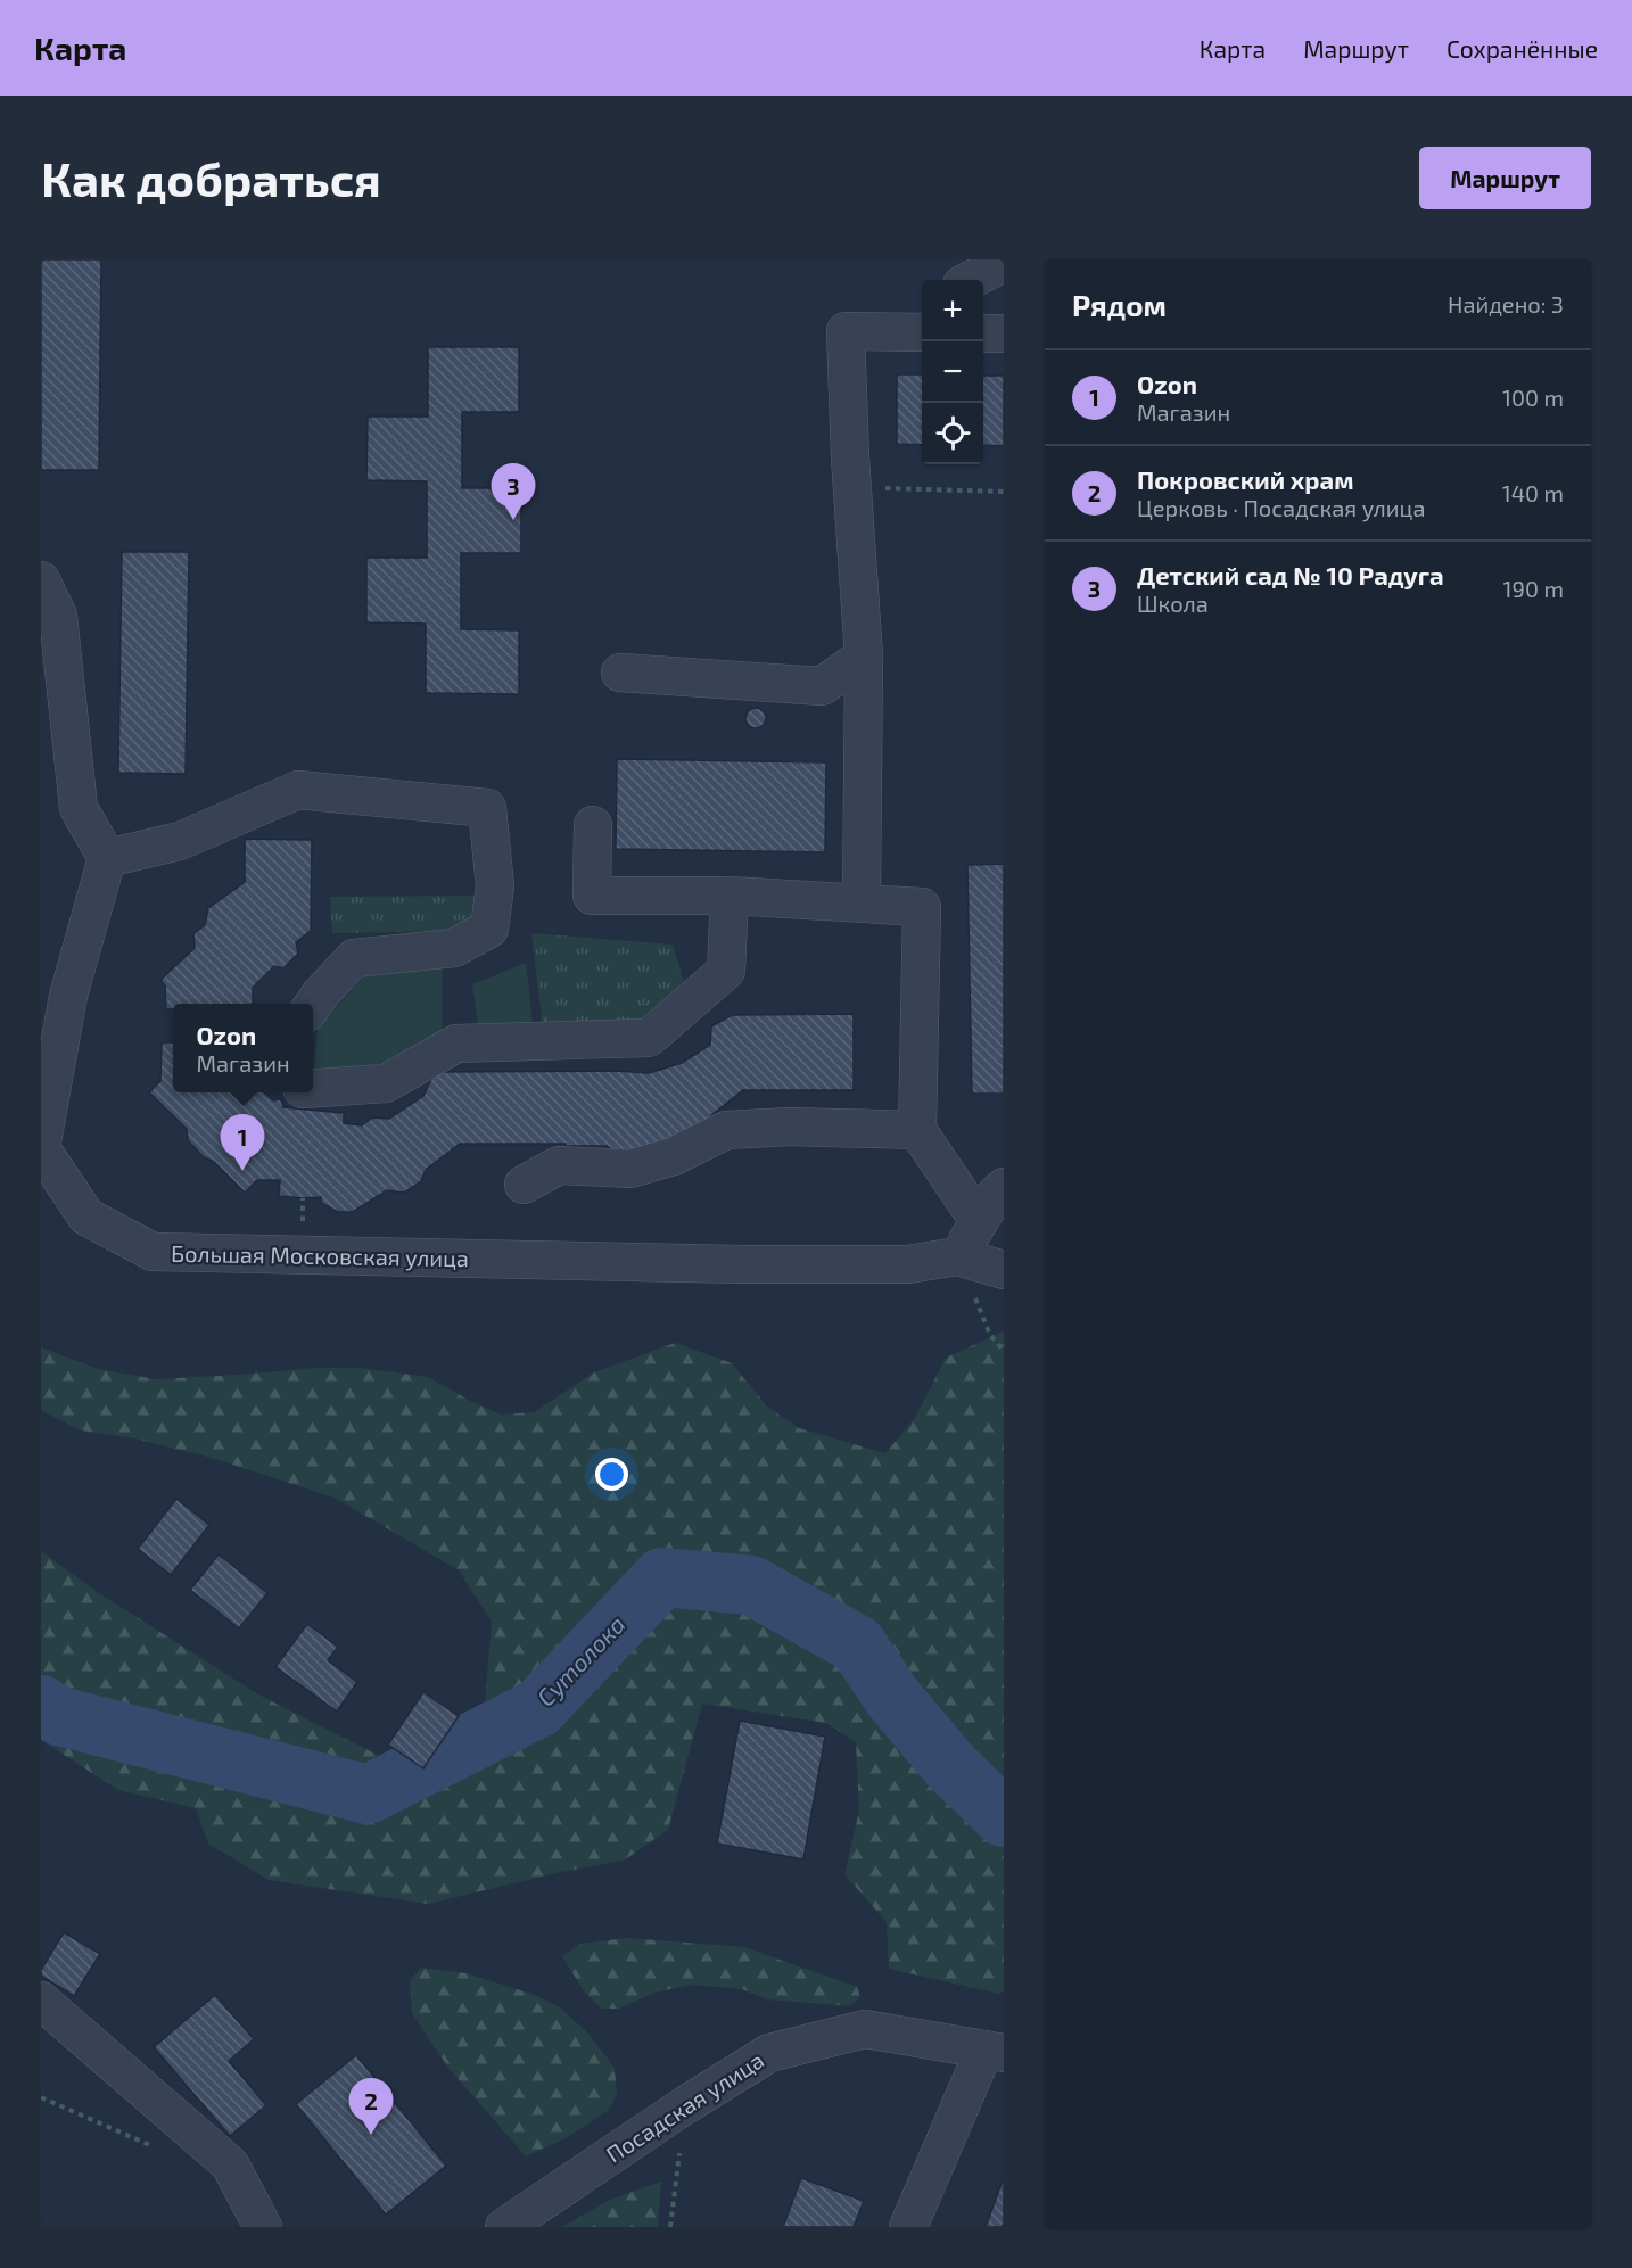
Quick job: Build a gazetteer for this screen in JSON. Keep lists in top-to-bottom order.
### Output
{
  "streets": {
    "street": ["Большая Московская улица", "Посадская улица"]
  },
  "water": ["Сутолока"],
  "page": {
    "header": "Карта",
    "nav": ["Карта", "Маршрут", "Сохранённые"],
    "buttons": "Маршрут",
    "title": "Как добраться",
    "heading": ["Рядом", "Найдено: 3"],
    "map_buttons": ["+", "−"],
    "list": [
      {
        "mark": "1",
        "name": "Ozon",
        "note": "Магазин",
        "value": "100 m"
      },
      {
        "mark": "2",
        "name": "Покровский храм",
        "note": "Церковь · Посадская улица",
        "value": "140 m"
      },
      {
        "mark": "3",
        "name": "Детский сад № 10 Радуга",
        "note": "Школа",
        "value": "190 m"
      }
    ],
    "pins": ["3", "1", "2"],
    "popup": ["Ozon", "Магазин"]
  }
}
